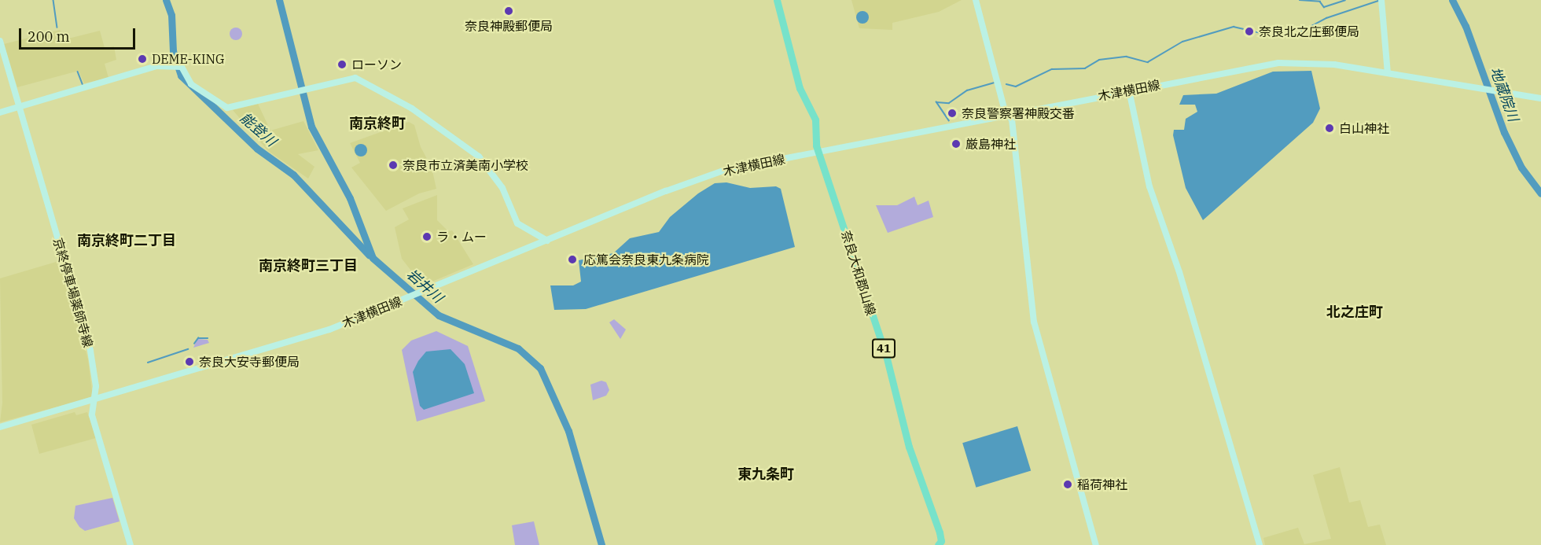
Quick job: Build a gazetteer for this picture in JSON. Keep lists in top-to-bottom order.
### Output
{
  "streets": {
    "main road": [
      "木津横田線",
      "奈良大和郡山線",
      "京終停車場薬師寺線",
      "41"
    ]
  },
  "crossings": [
    ["木津横田線", "奈良大和郡山線"],
    ["木津横田線", "京終停車場薬師寺線"]
  ],
  "districts": [
    "南京終町",
    "南京終町二丁目",
    "南京終町三丁目",
    "北之庄町",
    "東九条町"
  ],
  "water": ["地蔵院川", "能登川", "岩井川"],
  "places": [
    "奈良神殿郵便局",
    "奈良北之庄郵便局",
    "DEME-KING",
    "ローソン",
    "奈良警察署神殿交番",
    "白山神社",
    "厳島神社",
    "奈良市立済美南小学校",
    "ラ・ムー",
    "応篤会奈良東九条病院",
    "奈良大安寺郵便局",
    "稲荷神社"
  ],
  "scale_bar": "200 m"
}
